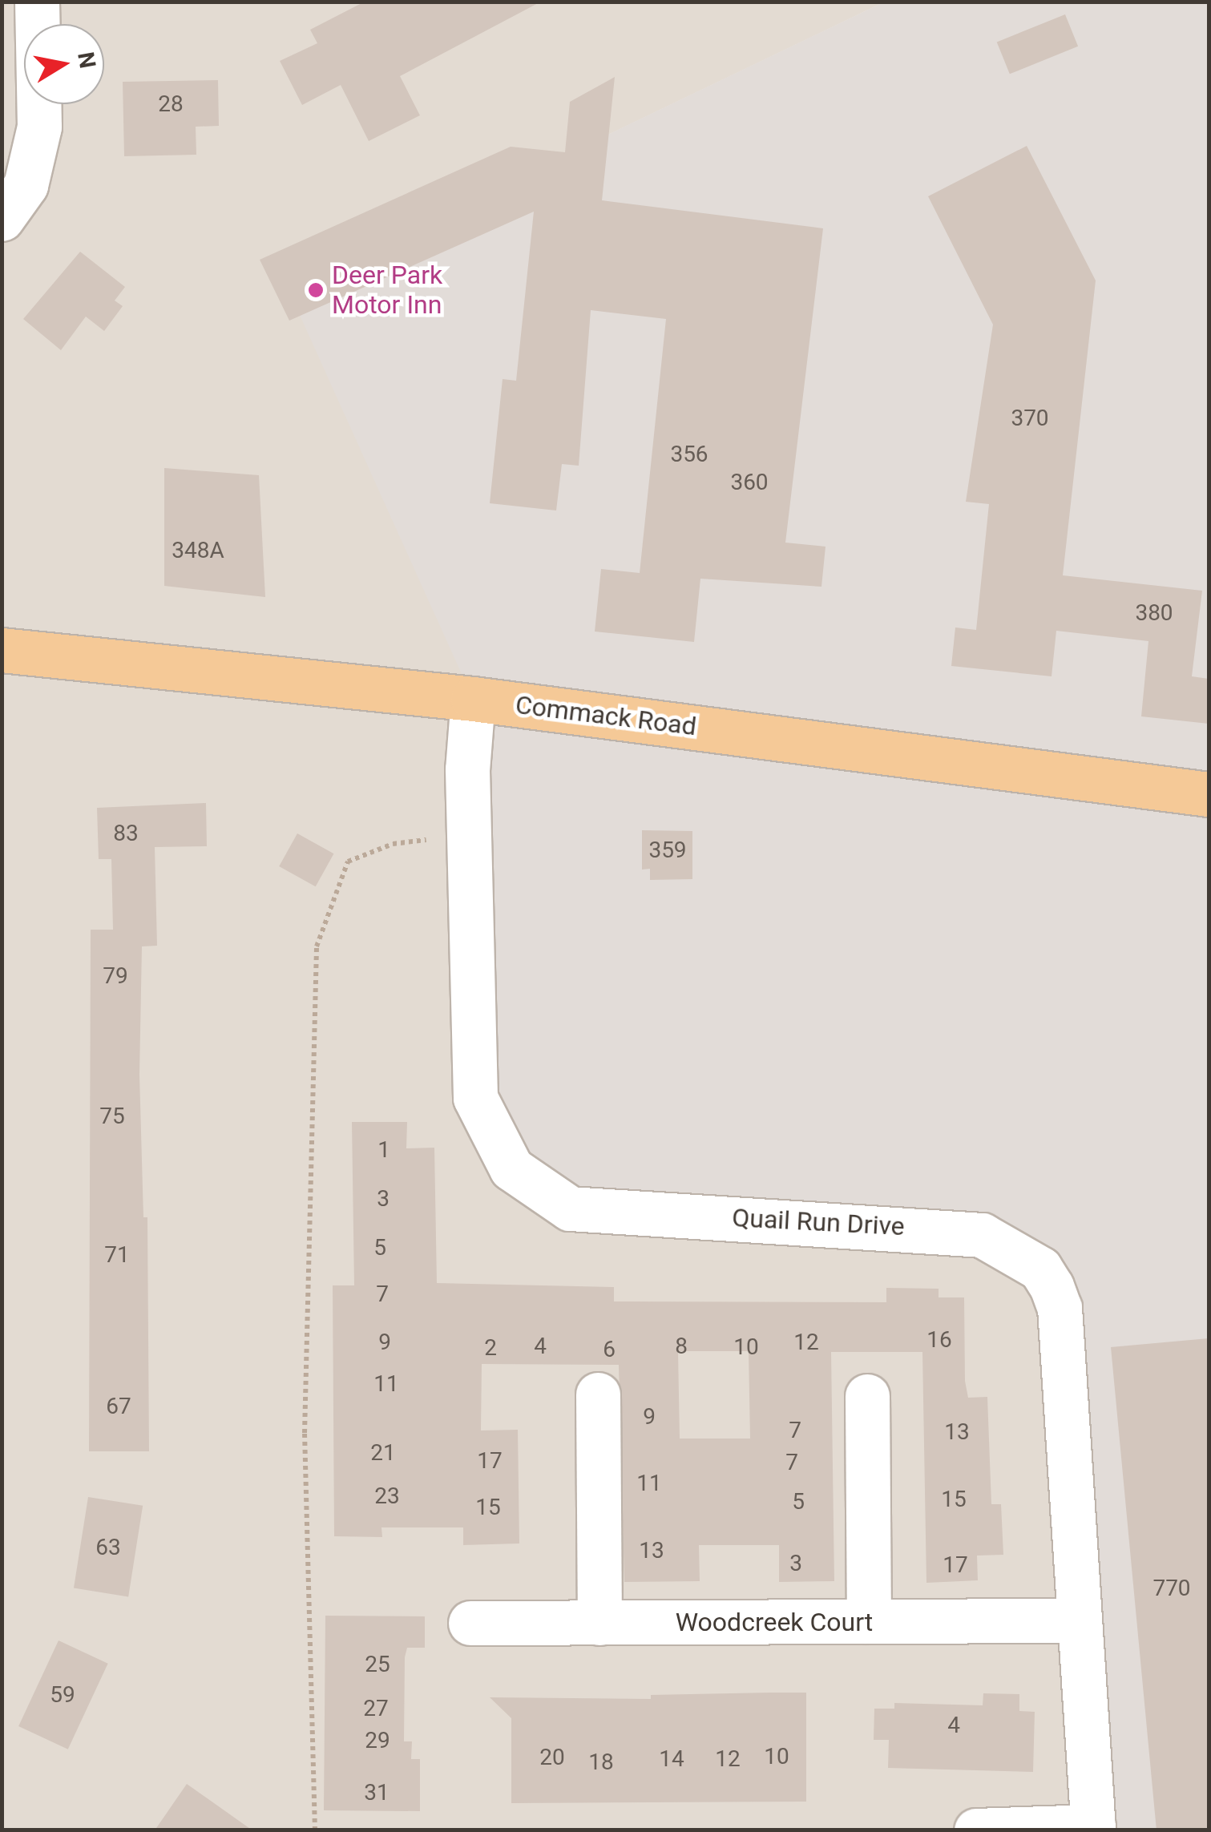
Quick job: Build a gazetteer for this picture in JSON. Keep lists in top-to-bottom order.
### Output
{
  "streets": {
    "main road": ["Commack Road"],
    "street": ["Quail Run Drive", "Woodcreek Court"]
  },
  "crossings": [
    ["Commack Road", "Quail Run Drive"],
    ["Quail Run Drive", "Woodcreek Court"]
  ],
  "places": ["Deer Park Motor Inn"],
  "house_numbers": [
    "28",
    "370",
    "356",
    "360",
    "348A",
    "380",
    "83",
    "359",
    "79",
    "75",
    "1",
    "3",
    "5",
    "71",
    "7",
    "16",
    "9",
    "12",
    "4",
    "8",
    "10",
    "2",
    "6",
    "11",
    "67",
    "9",
    "7",
    "13",
    "21",
    "17",
    "7",
    "11",
    "23",
    "15",
    "5",
    "15",
    "63",
    "13",
    "3",
    "17",
    "770",
    "25",
    "59",
    "27",
    "4",
    "29",
    "10",
    "20",
    "14",
    "12",
    "18",
    "31"
  ],
  "north": "right"
}
